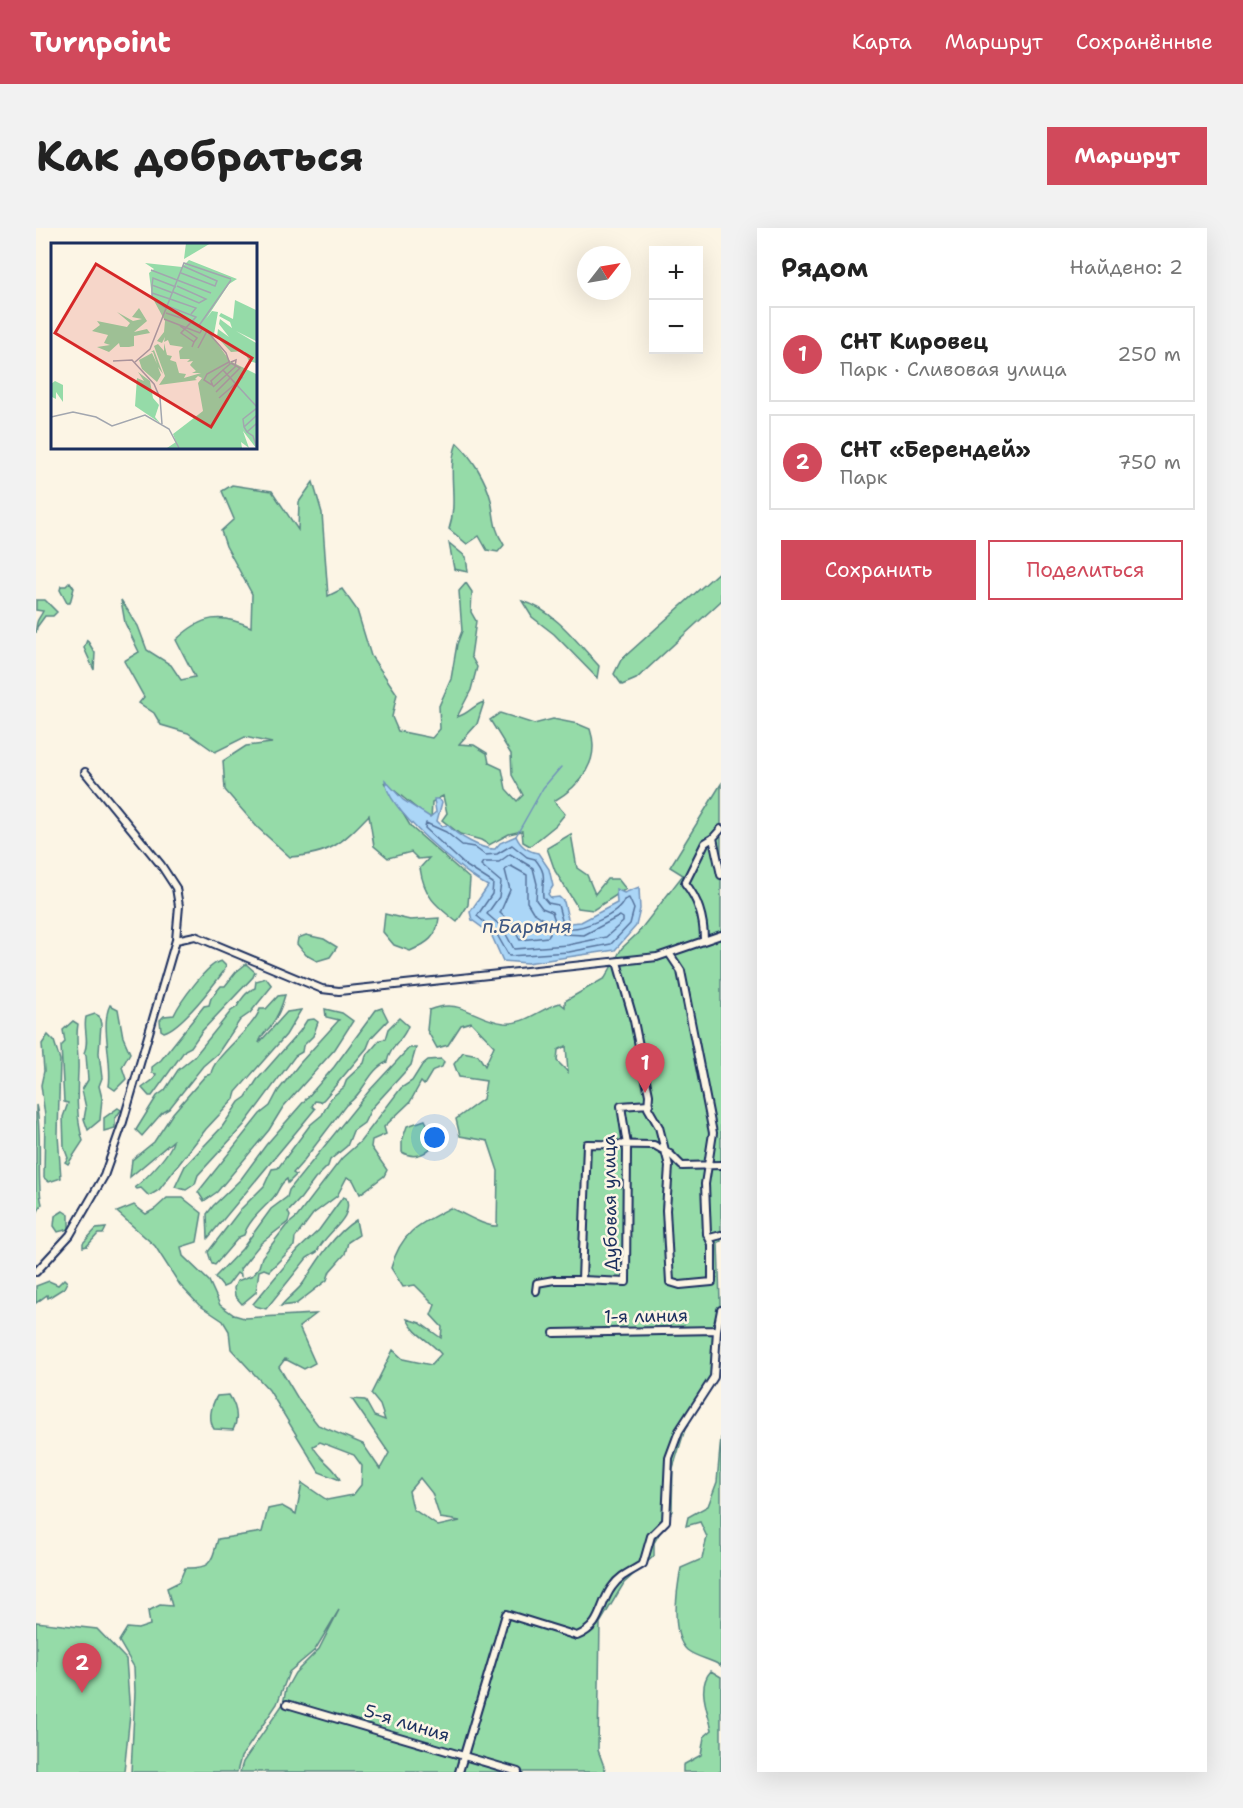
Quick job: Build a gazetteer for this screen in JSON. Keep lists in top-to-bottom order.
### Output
{
  "streets": {
    "street": ["Дубовая улица", "1-я линия", "5-я линия"]
  },
  "water": ["п.Барыня"],
  "north": "top right",
  "page": {
    "header": "Turnpoint",
    "nav": ["Карта", "Маршрут", "Сохранённые"],
    "buttons": [
      "Маршрут",
      ["Сохранить", "Поделиться"]
    ],
    "title": "Как добраться",
    "heading": ["Рядом", "Найдено: 2"],
    "map_buttons": ["+", "−"],
    "list": [
      {
        "mark": "1",
        "name": "СНТ Кировец",
        "note": "Парк · Сливовая улица",
        "value": "250 m"
      },
      {
        "mark": "2",
        "name": "СНТ «Берендей»",
        "note": "Парк",
        "value": "750 m"
      }
    ],
    "pins": ["1", "2"]
  }
}
